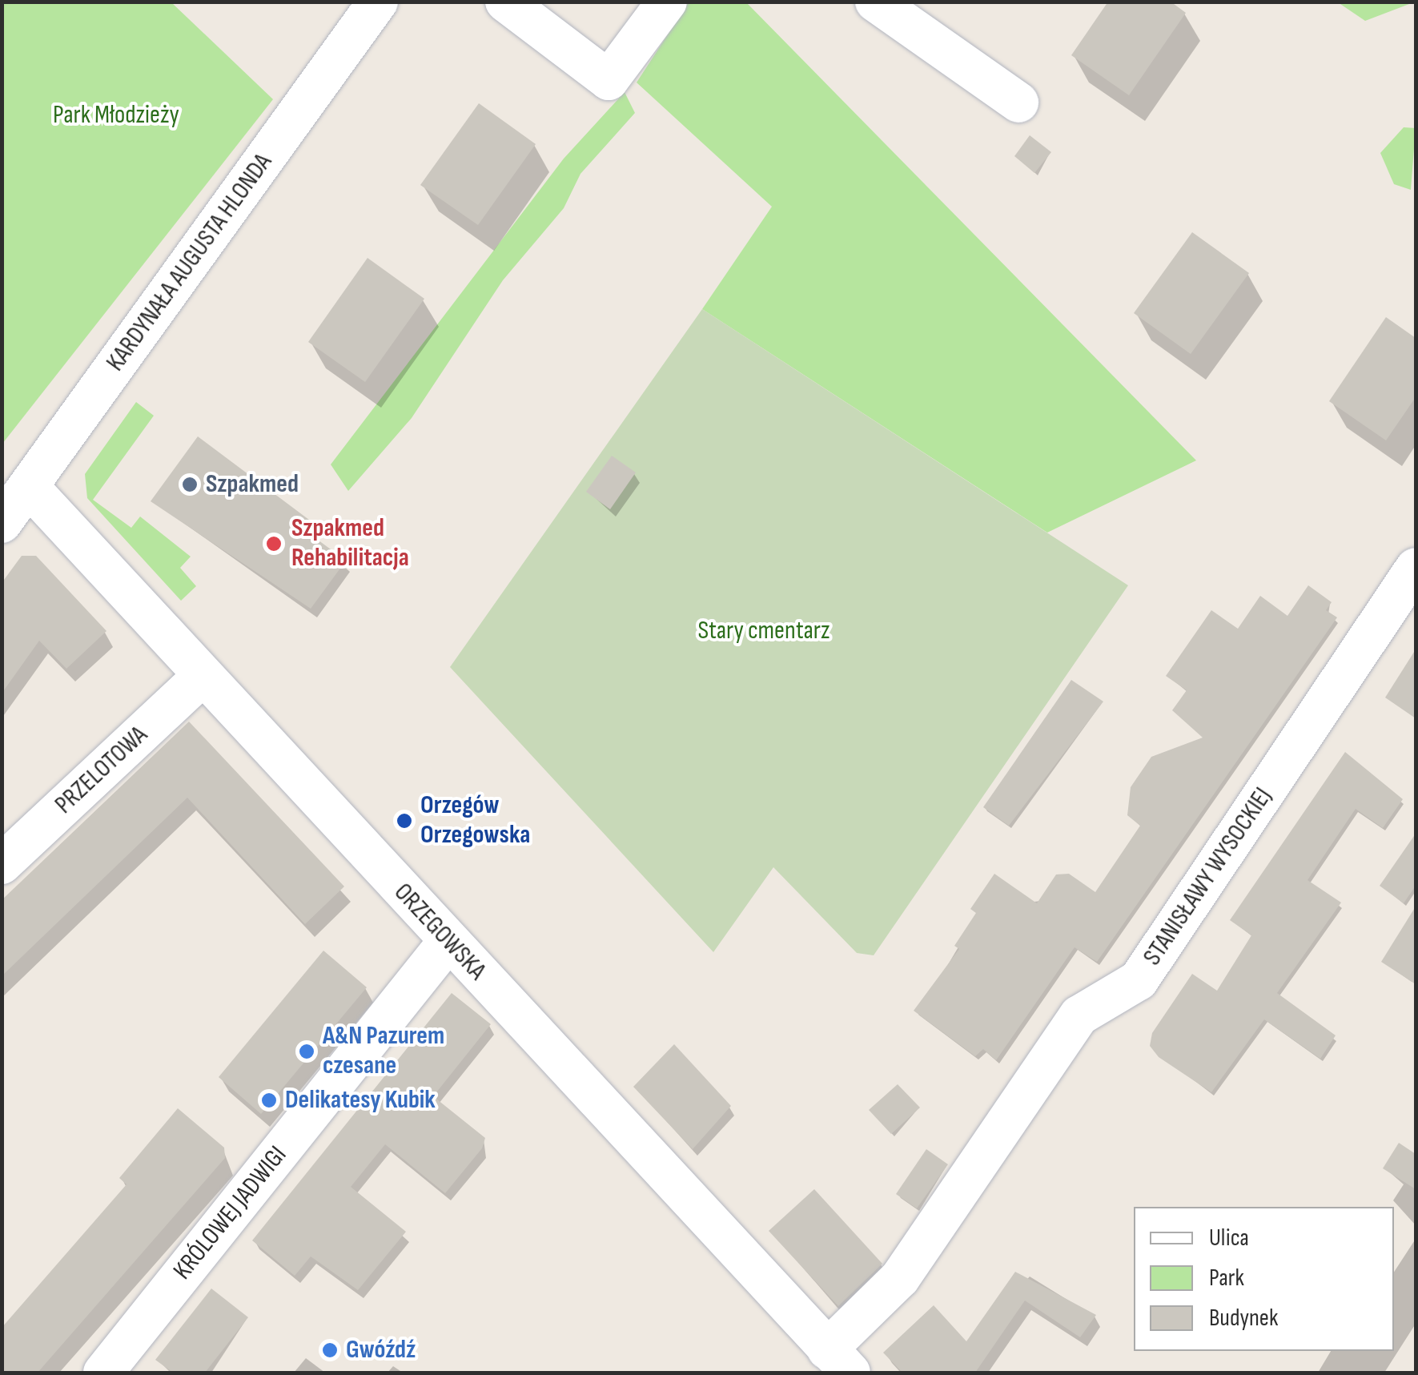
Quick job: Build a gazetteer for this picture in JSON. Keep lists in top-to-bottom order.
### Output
{
  "streets": {
    "street": [
      "KARDYNAŁA AUGUSTA HLONDA",
      "PRZELOTOWA",
      "STANISŁAWY WYSOCKIEJ",
      "ORZEGOWSKA",
      "KRÓLOWEJ JADWIGI"
    ]
  },
  "crossings": [
    ["KARDYNAŁA AUGUSTA HLONDA", "ORZEGOWSKA"],
    ["PRZELOTOWA", "ORZEGOWSKA"],
    ["STANISŁAWY WYSOCKIEJ", "ORZEGOWSKA"],
    ["ORZEGOWSKA", "KRÓLOWEJ JADWIGI"]
  ],
  "parks": ["Park Młodzieży", "Stary cmentarz"],
  "places": [
    "Szpakmed",
    "Szpakmed Rehabilitacja",
    "Orzegów Orzegowska",
    "A&N Pazurem czesane",
    "Delikatesy Kubik",
    "Gwóźdź"
  ],
  "legend": ["Ulica", "Park", "Budynek"]
}
